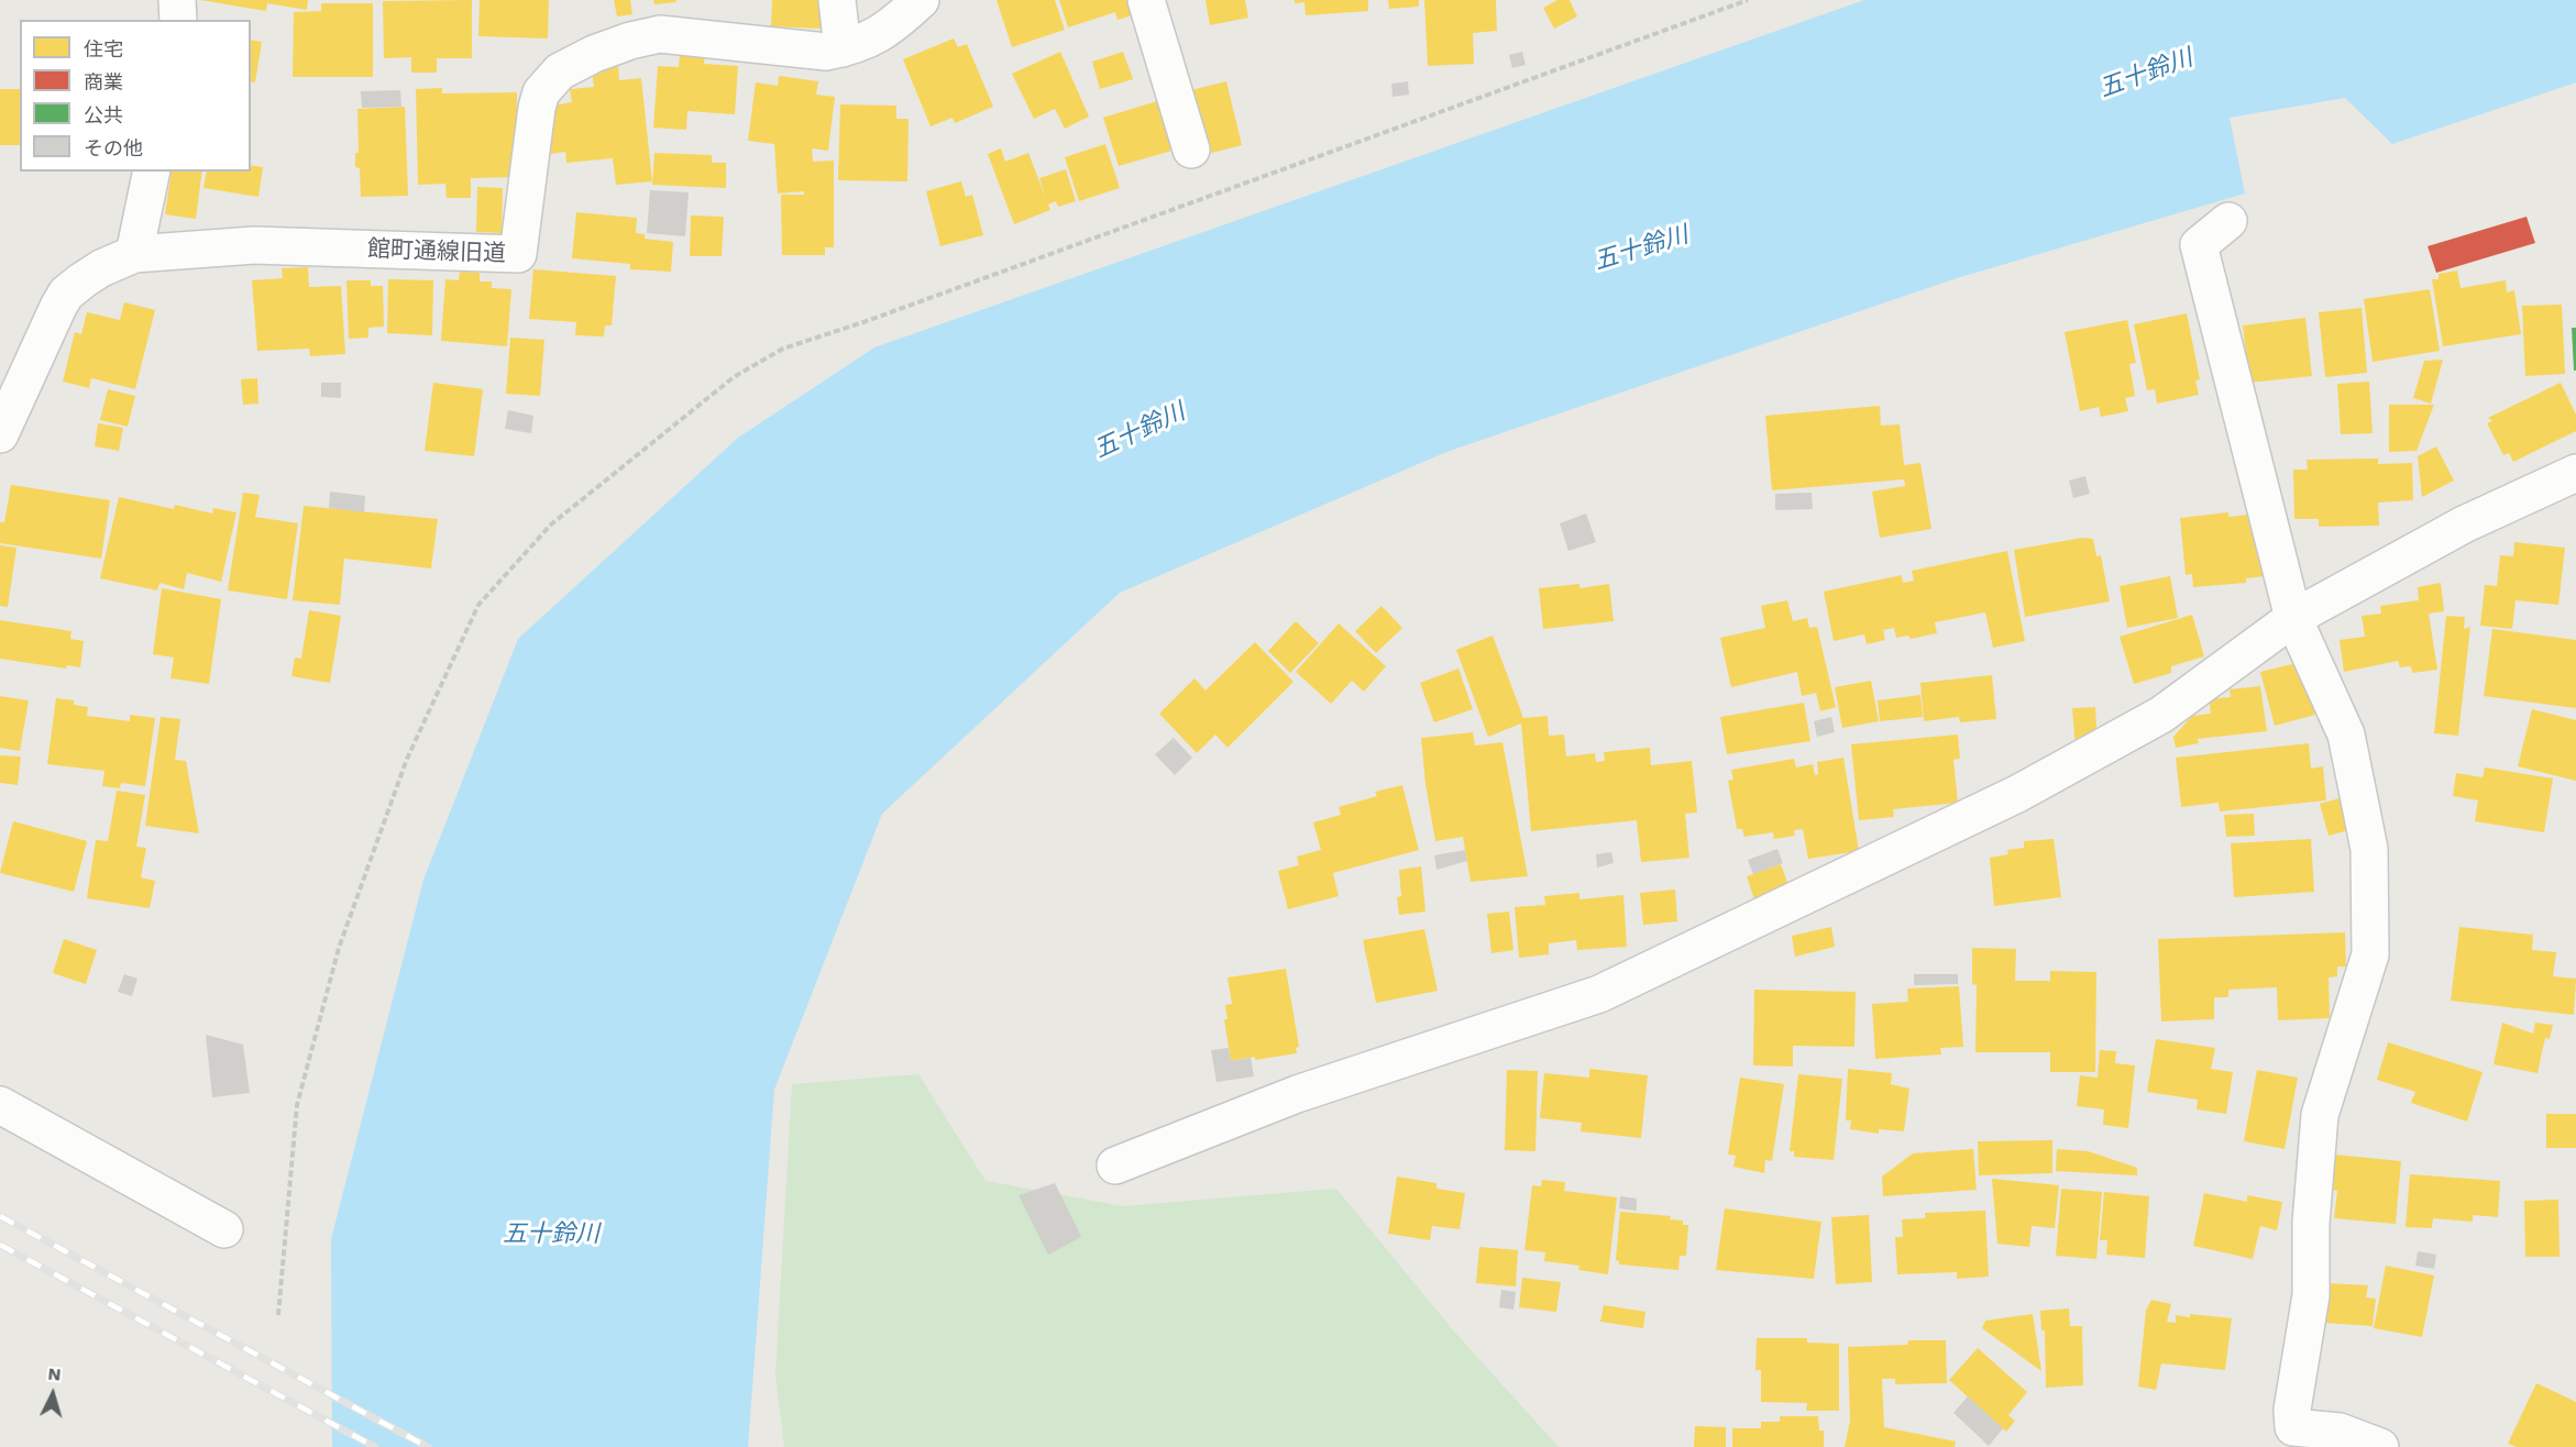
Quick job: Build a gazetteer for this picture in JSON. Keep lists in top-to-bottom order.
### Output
{
  "streets": {
    "street": ["館町通線旧道"]
  },
  "water": ["五十鈴川"],
  "legend": [
    "住宅",
    "商業",
    "公共",
    "その他"
  ],
  "north": "top"
}
